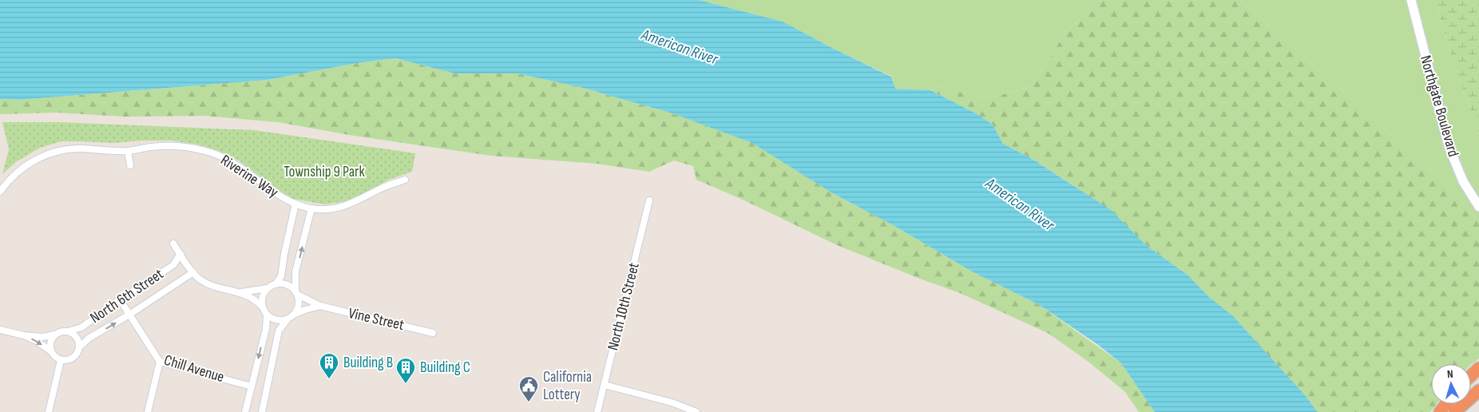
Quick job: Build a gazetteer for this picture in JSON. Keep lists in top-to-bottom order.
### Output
{
  "streets": {
    "main road": ["Northgate Boulevard"],
    "street": [
      "Riverine Way",
      "North 6th Street",
      "North 10th Street",
      "Vine Street",
      "Chill Avenue"
    ]
  },
  "crossings": [
    ["North 6th Street", "Chill Avenue"]
  ],
  "water": ["American River"],
  "parks": ["Township 9 Park"],
  "places": {
    "building": ["Building B", "Building C"],
    "public building": ["California Lottery"]
  },
  "north": "top"
}
